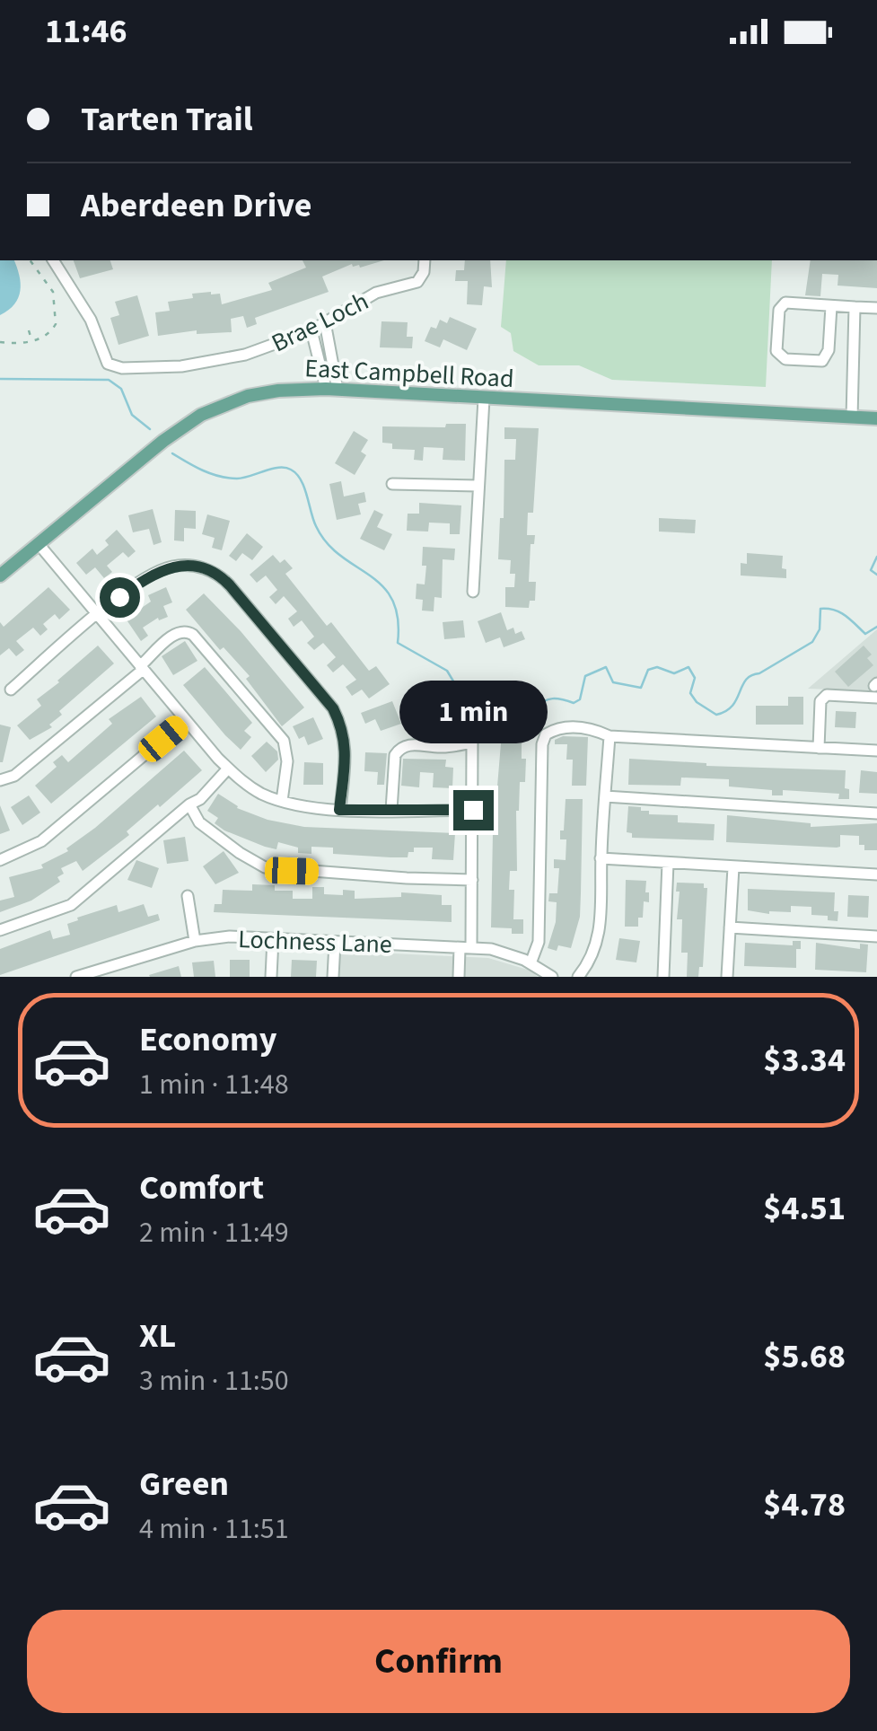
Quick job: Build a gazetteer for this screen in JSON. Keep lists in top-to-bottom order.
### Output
{
  "streets": {
    "main road": ["East Campbell Road"],
    "street": ["Brae Loch", "Lochness Lane"]
  },
  "page": {
    "status": "11:46",
    "banner": ["Tarten Trail", "Aberdeen Drive"],
    "bubble": "1 min",
    "list": [
      {
        "name": "Economy",
        "note": "1 min · 11:48",
        "value": "$3.34"
      },
      {
        "name": "Comfort",
        "note": "2 min · 11:49",
        "value": "$4.51"
      },
      {
        "name": "XL",
        "note": "3 min · 11:50",
        "value": "$5.68"
      },
      {
        "name": "Green",
        "note": "4 min · 11:51",
        "value": "$4.78"
      }
    ],
    "buttons": "Confirm"
  }
}
